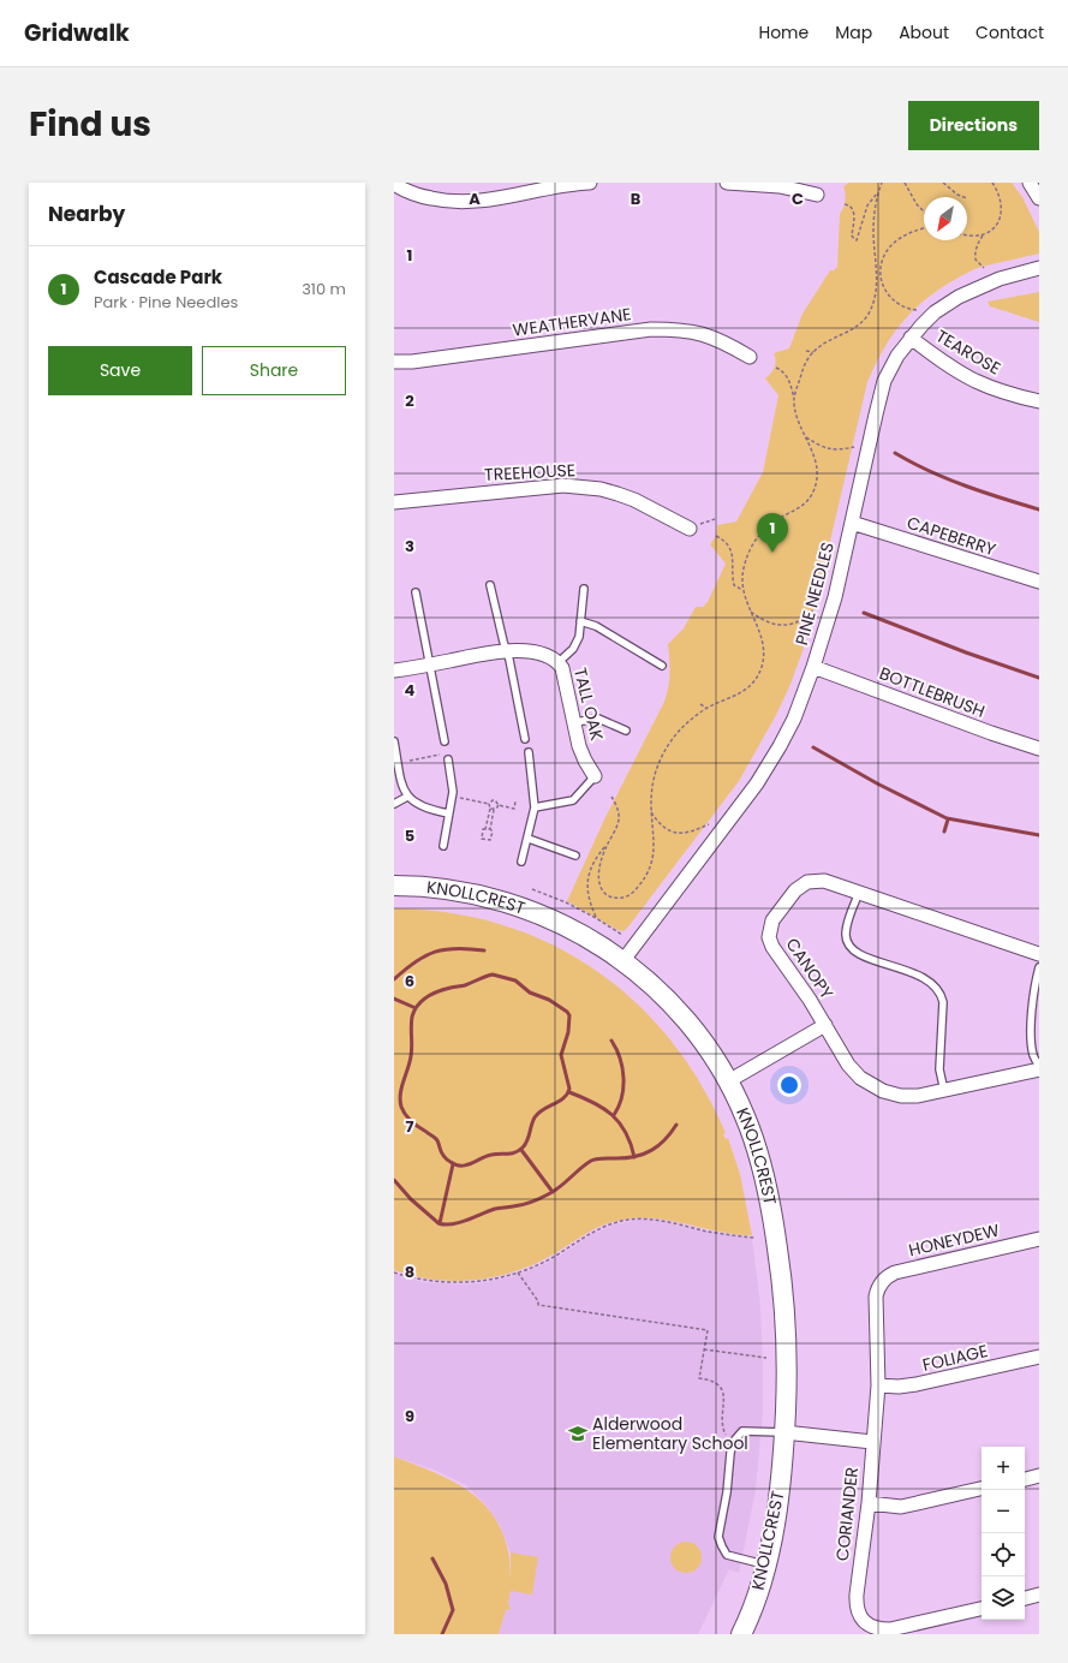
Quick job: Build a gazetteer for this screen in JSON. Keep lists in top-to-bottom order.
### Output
{
  "streets": {
    "street": [
      "WEATHERVANE",
      "TEAROSE",
      "TREEHOUSE",
      "CAPEBERRY",
      "PINE NEEDLES",
      "BOTTLEBRUSH",
      "TALL OAK",
      "KNOLLCREST",
      "CANOPY",
      "HONEYDEW",
      "FOLIAGE",
      "CORIANDER"
    ]
  },
  "crossings": [
    ["TEAROSE", "PINE NEEDLES"],
    ["CAPEBERRY", "PINE NEEDLES"],
    ["PINE NEEDLES", "BOTTLEBRUSH"],
    ["PINE NEEDLES", "KNOLLCREST"],
    ["HONEYDEW", "CORIANDER"],
    ["FOLIAGE", "CORIANDER"]
  ],
  "places": {
    "school or university": ["Alderwood Elementary School"]
  },
  "north": "bottom left",
  "page": {
    "header": "Gridwalk",
    "nav": [
      "Home",
      "Map",
      "About",
      "Contact"
    ],
    "title": "Find us",
    "buttons": [
      "Directions",
      ["Save", "Share"]
    ],
    "heading": "Nearby",
    "list": [
      {
        "mark": "1",
        "name": "Cascade Park",
        "note": "Park · Pine Needles",
        "value": "310 m"
      }
    ],
    "pins": "1",
    "map_buttons": ["+", "−"]
  },
  "grid": {
    "columns": ["A", "B", "C"],
    "rows": [
      "1",
      "2",
      "3",
      "4",
      "5",
      "6",
      "7",
      "8",
      "9"
    ]
  }
}
